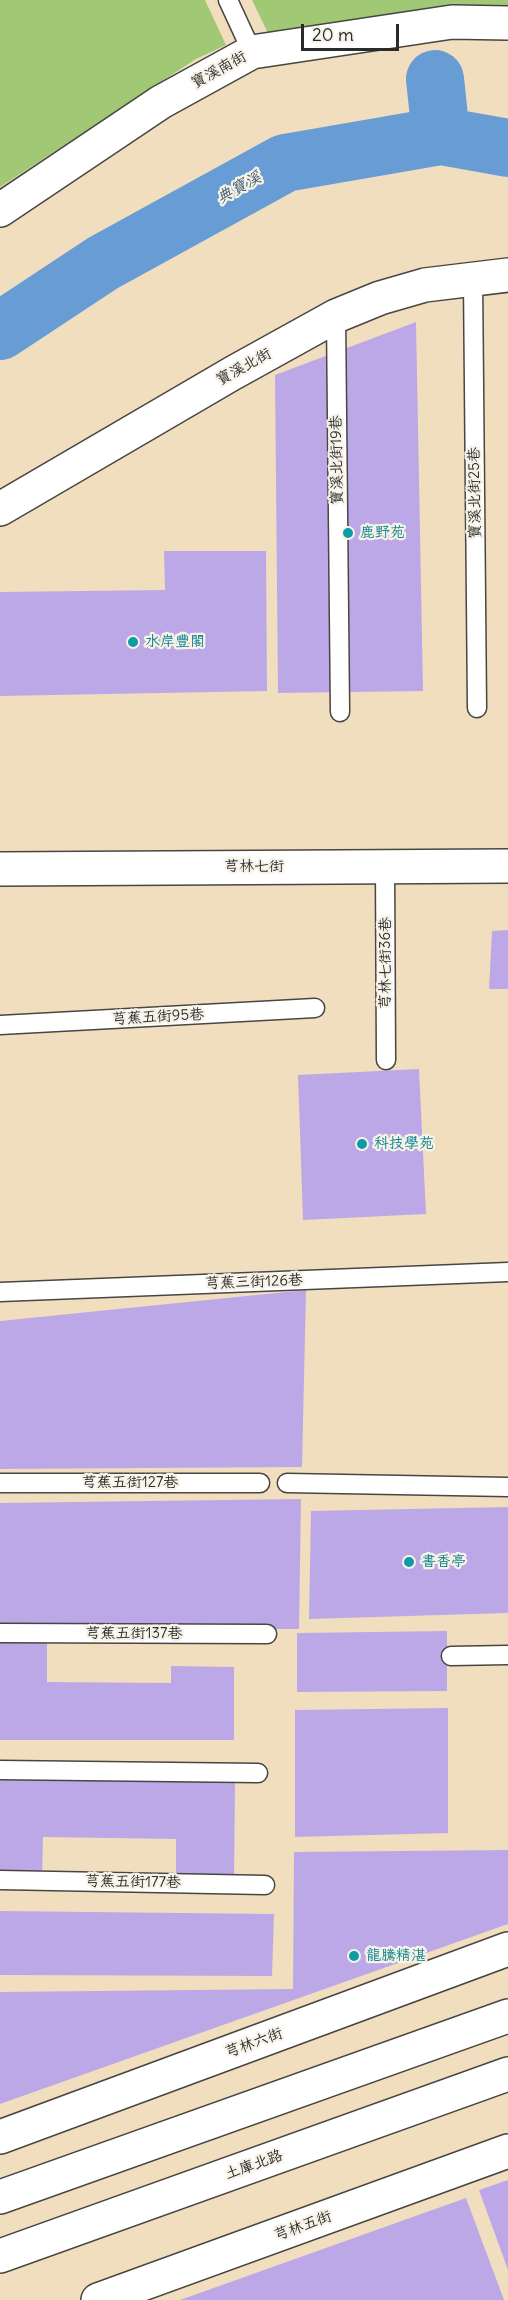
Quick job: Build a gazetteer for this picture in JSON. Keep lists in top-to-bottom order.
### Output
{
  "streets": {
    "street": [
      "寶溪南街",
      "寶溪北街",
      "芎林七街",
      "芎林六街",
      "土庫北路",
      "芎林五街"
    ],
    "lane": [
      "寶溪北街19巷",
      "寶溪北街25巷",
      "芎林七街36巷",
      "芎蕉五街95巷",
      "芎蕉三街126巷",
      "芎蕉五街127巷",
      "芎蕉五街137巷",
      "芎蕉五街177巷"
    ]
  },
  "crossings": [
    ["寶溪北街", "寶溪北街19巷"],
    ["寶溪北街", "寶溪北街25巷"],
    ["芎林七街", "芎林七街36巷"]
  ],
  "water": ["典寶溪"],
  "places": [
    "鹿野苑",
    "水岸豐閣",
    "科技學苑",
    "書香亭",
    "龍騰精湛"
  ],
  "scale_bar": "20 m"
}
